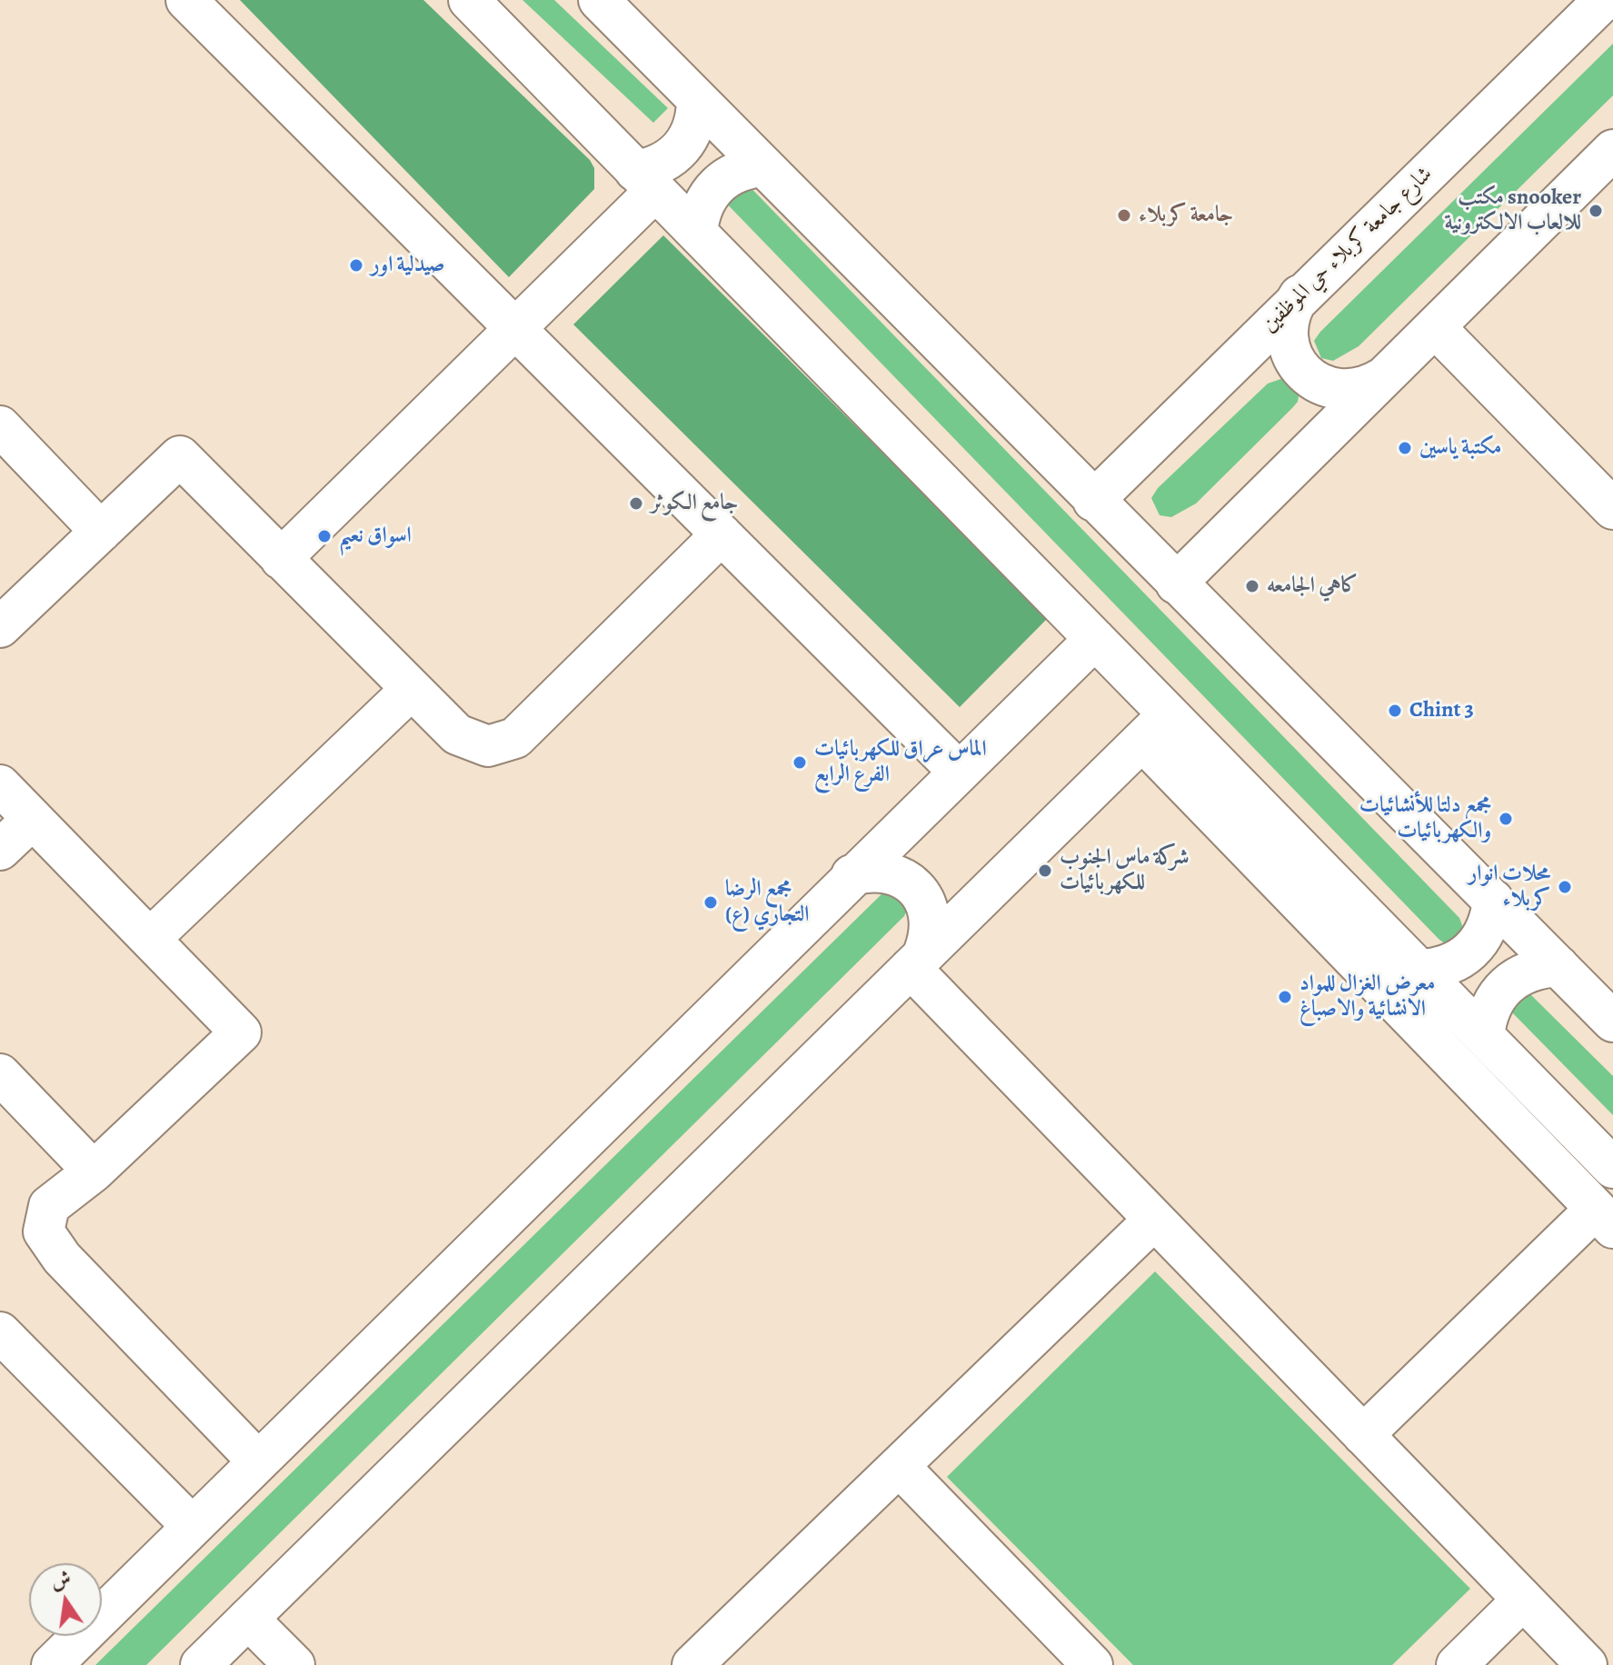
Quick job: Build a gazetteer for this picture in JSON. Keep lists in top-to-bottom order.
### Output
{
  "streets": {
    "main road": ["شارع جامعة كربلاء حي الموظفين"]
  },
  "places": [
    "مكتب snooker للالعاب الالكترونية",
    "جامعة كربلاء",
    "صيدلية اور",
    "مكتبة ياسين",
    "جامع الكوثر",
    "اسواق نعيم",
    "كاهي الجامعه",
    "Chint 3",
    "الماس عراق للكهربائيات الفرع الرابع",
    "مجمع دلتا للأنشائيات والكهربائيات",
    "شركة ماس الجنوب للكهربائيات",
    "محلات انوار كربلاء",
    "مجمع الرضا (ع) التجاري",
    "معرض الغزال للمواد الانشائية والاصباغ"
  ],
  "north": "top"
}
